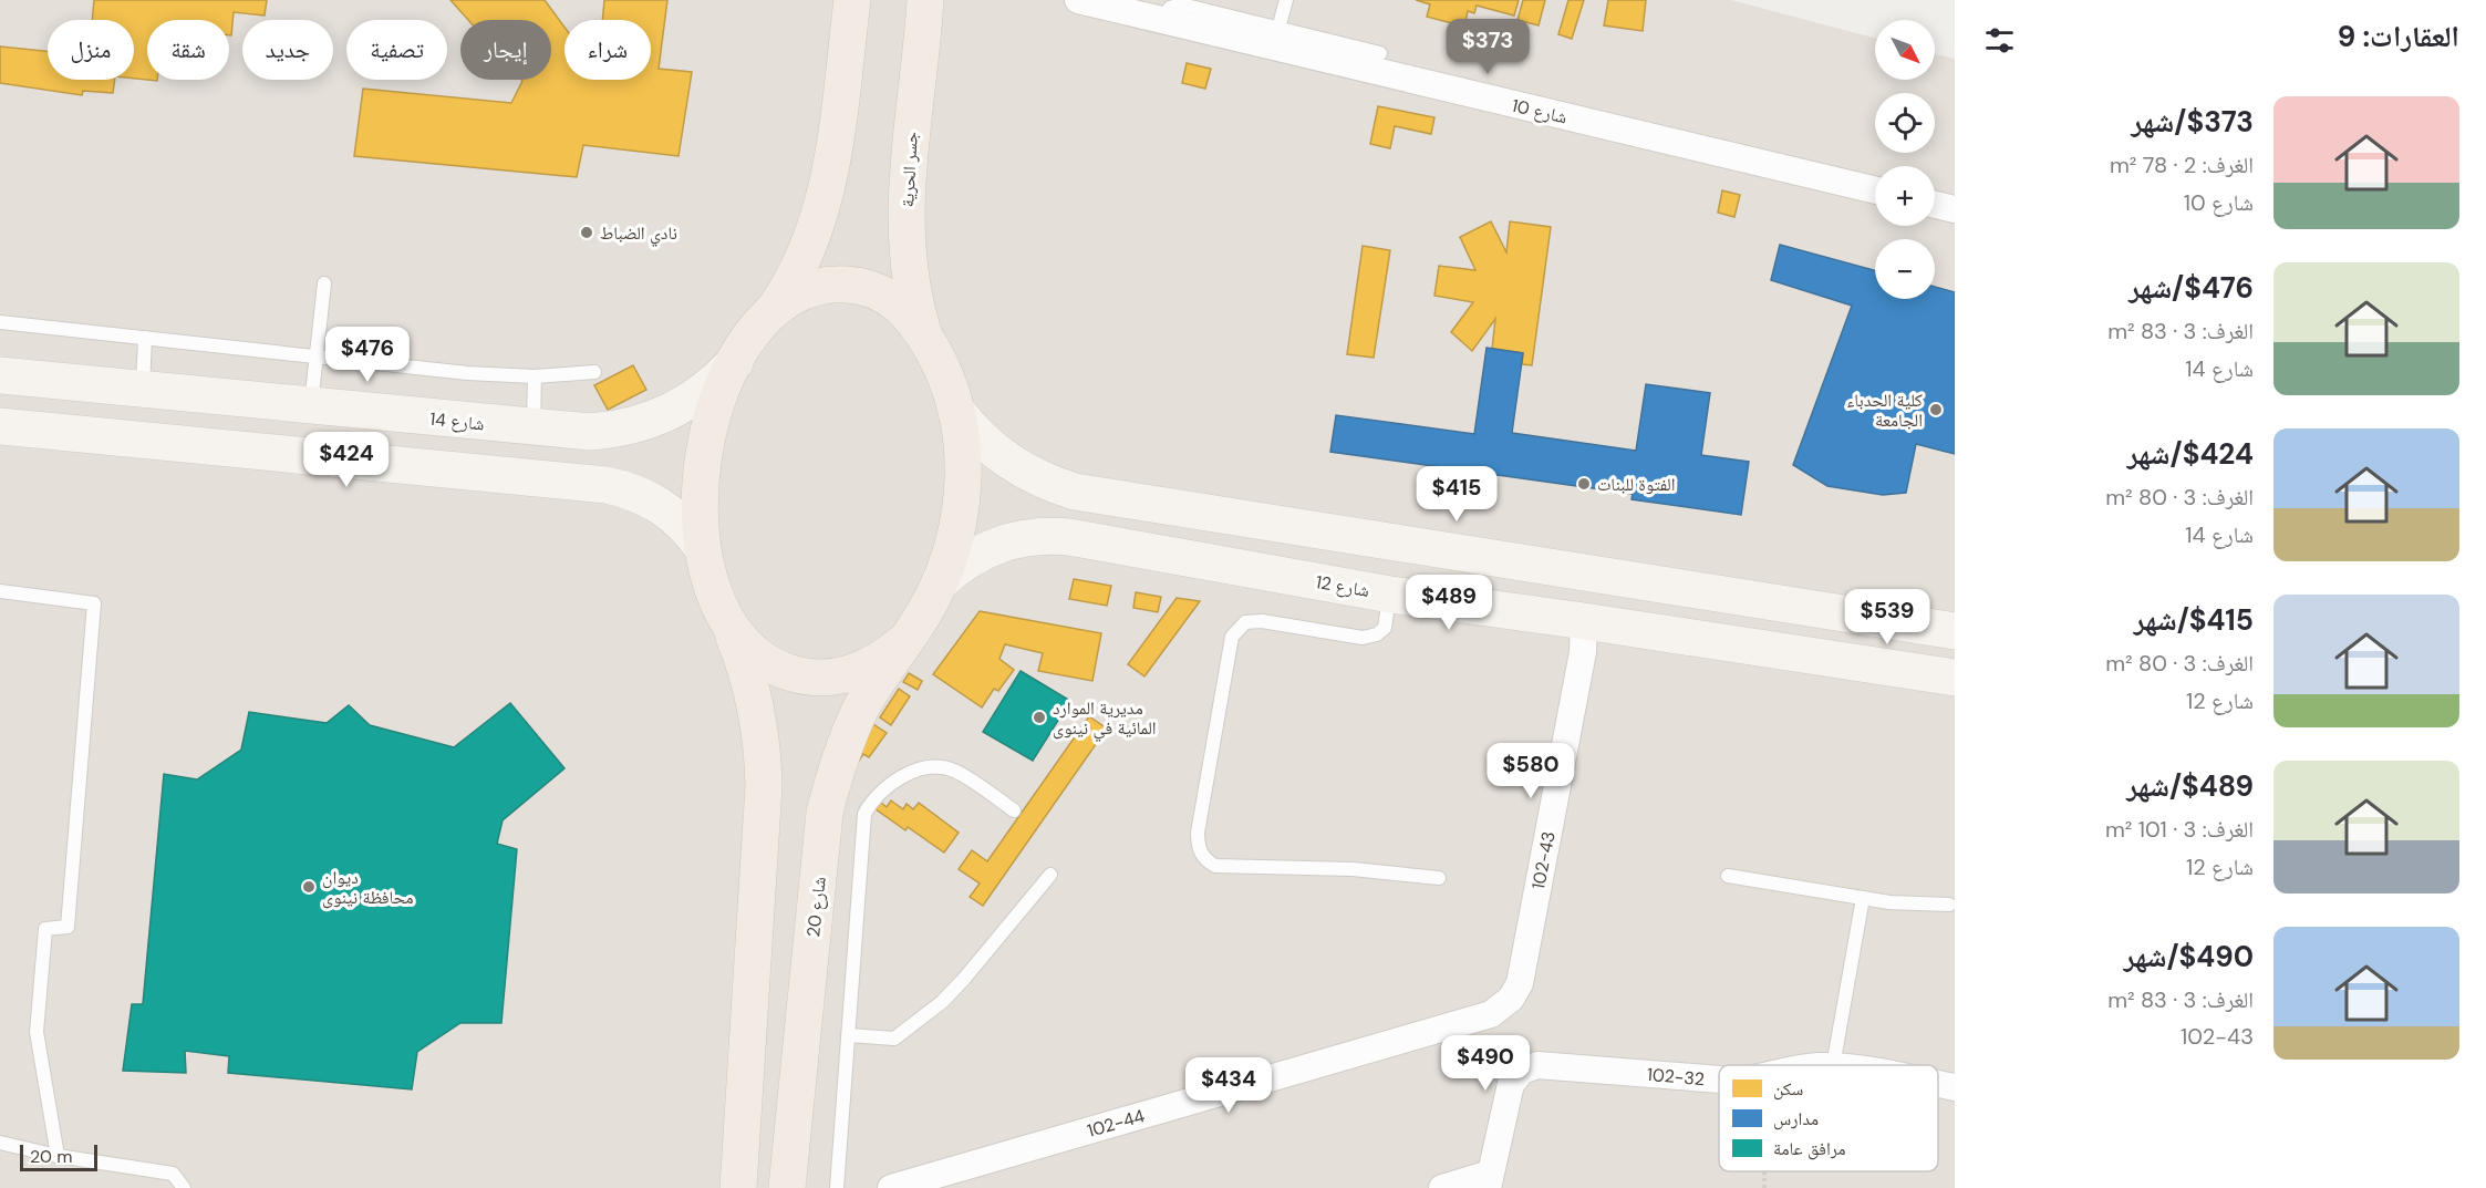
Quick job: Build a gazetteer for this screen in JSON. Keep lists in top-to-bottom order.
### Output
{
  "streets": {
    "main road": ["جسر الحرية", "شارع 20"],
    "street": [
      "شارع 10",
      "شارع 14",
      "شارع 12",
      "102-43",
      "102-32",
      "102-44"
    ]
  },
  "crossings": [
    ["شارع 12", "102-43"],
    ["102-43", "102-44"]
  ],
  "places": [
    "نادي الضباط",
    "كلية الحدباء الجامعة",
    "الفتوة للبنات",
    "مديرية الموارد المائية في نينوى",
    "ديوان محافظة نينوى"
  ],
  "legend": ["سكن", "مدارس", "مرافق عامة"],
  "scale_bar": "20 m",
  "north": "bottom right",
  "page": {
    "heading": "العقارات: 9",
    "price": [
      "$373",
      "$476",
      "$424",
      "$415",
      "$489",
      "$539",
      "$580",
      "$490",
      "$434"
    ],
    "map_buttons": ["+", "−"],
    "chip": [
      "شراء",
      "إيجار",
      "تصفية",
      "جديد",
      "شقة",
      "منزل"
    ],
    "list": [
      {
        "name": "$373/شهر",
        "note": "الغرف: 2 · 78 m² · شارع 10"
      },
      {
        "name": "$476/شهر",
        "note": "الغرف: 3 · 83 m² · شارع 14"
      },
      {
        "name": "$424/شهر",
        "note": "الغرف: 3 · 80 m² · شارع 14"
      },
      {
        "name": "$415/شهر",
        "note": "الغرف: 3 · 80 m² · شارع 12"
      },
      {
        "name": "$489/شهر",
        "note": "الغرف: 3 · 101 m² · شارع 12"
      },
      {
        "name": "$490/شهر",
        "note": "الغرف: 3 · 83 m² · 102-43"
      }
    ],
    "scale": "20 m"
  }
}
